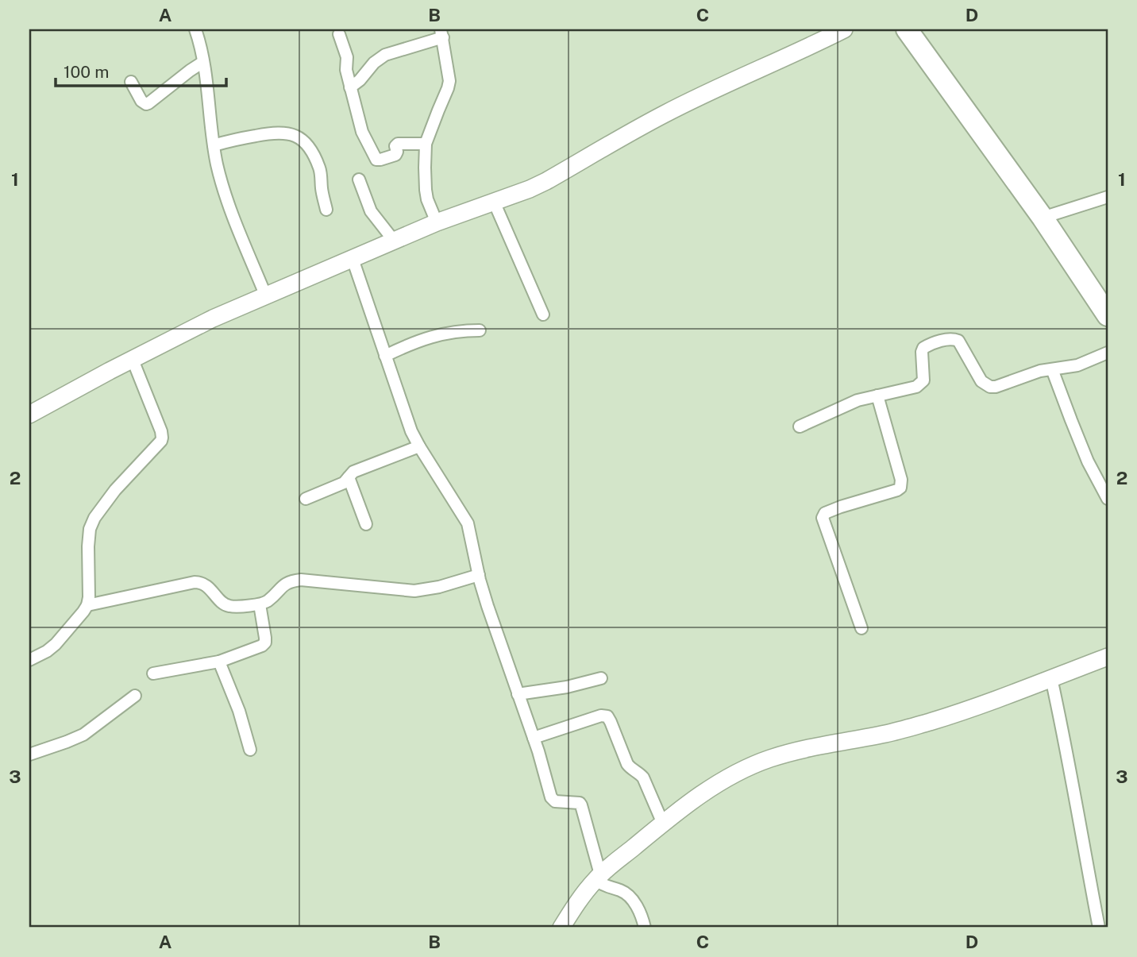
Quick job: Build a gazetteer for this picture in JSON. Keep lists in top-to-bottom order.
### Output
{
  "scale_bar": "100 m",
  "grid": {
    "columns": [
      "A",
      "B",
      "C",
      "D"
    ],
    "rows": ["1", "2", "3"]
  }
}
